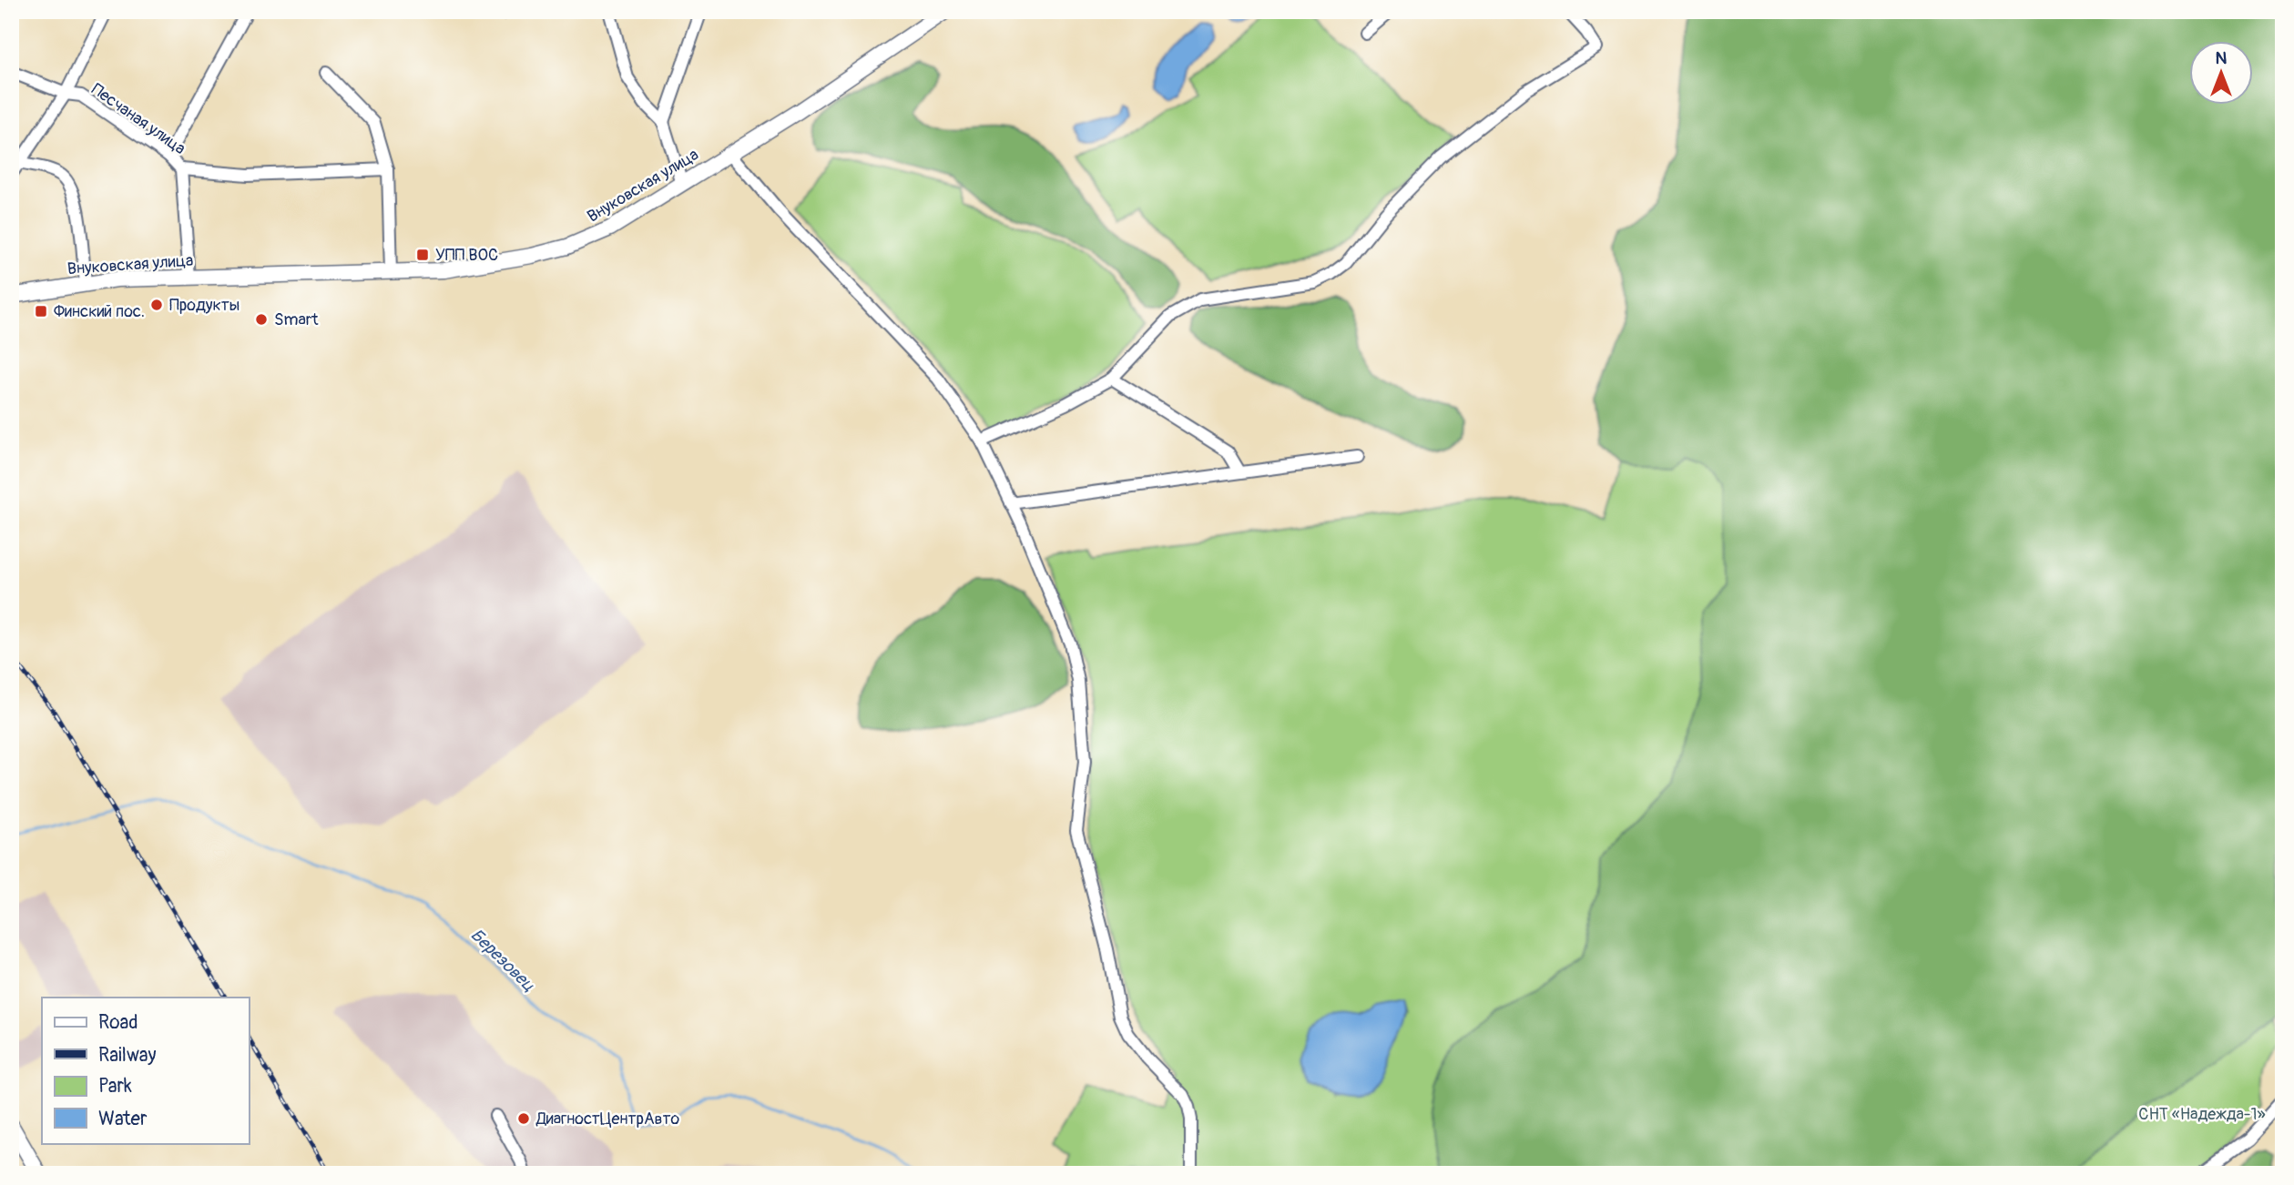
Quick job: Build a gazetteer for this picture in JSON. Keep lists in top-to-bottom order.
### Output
{
  "streets": {
    "main road": ["Внуковская улица"],
    "street": ["Песчаная улица"]
  },
  "crossings": [
    ["Песчаная улица", "Внуковская улица"]
  ],
  "water": ["Березовец"],
  "parks": ["СНТ «Надежда-1»"],
  "places": {
    "transit": ["УПП ВОС", "Финский пос."],
    "other": ["Продукты", "Smart", "ДиагностЦентрАвто"]
  },
  "legend": [
    "Road",
    "Railway",
    "Park",
    "Water"
  ],
  "north": "top"
}
